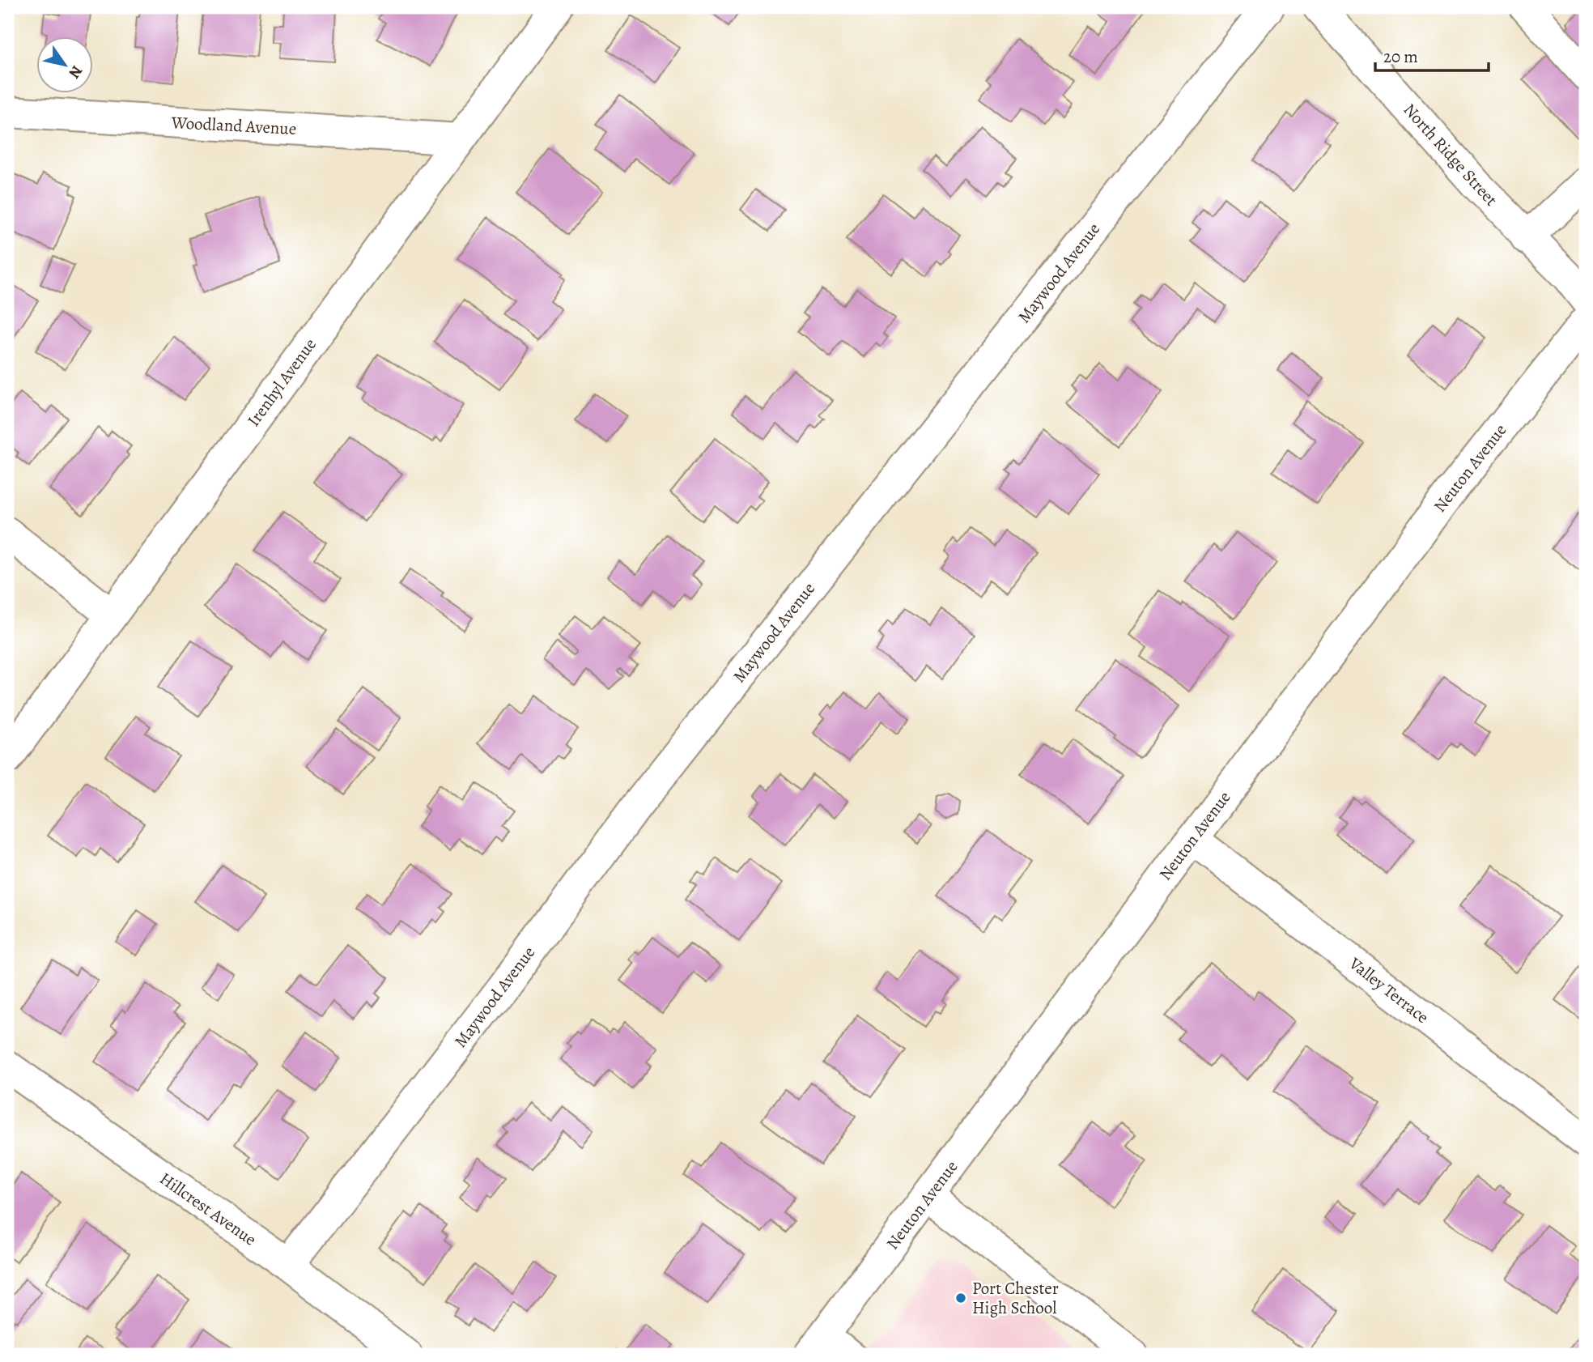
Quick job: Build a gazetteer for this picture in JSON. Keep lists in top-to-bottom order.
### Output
{
  "streets": {
    "street": [
      "Woodland Avenue",
      "North Ridge Street",
      "Maywood Avenue",
      "Irenhyl Avenue",
      "Neuton Avenue",
      "Valley Terrace",
      "Hillcrest Avenue"
    ]
  },
  "crossings": [
    ["Woodland Avenue", "Irenhyl Avenue"],
    ["Maywood Avenue", "Hillcrest Avenue"],
    ["Neuton Avenue", "Valley Terrace"]
  ],
  "places": ["Port Chester High School"],
  "scale_bar": "20 m",
  "north": "bottom right"
}
